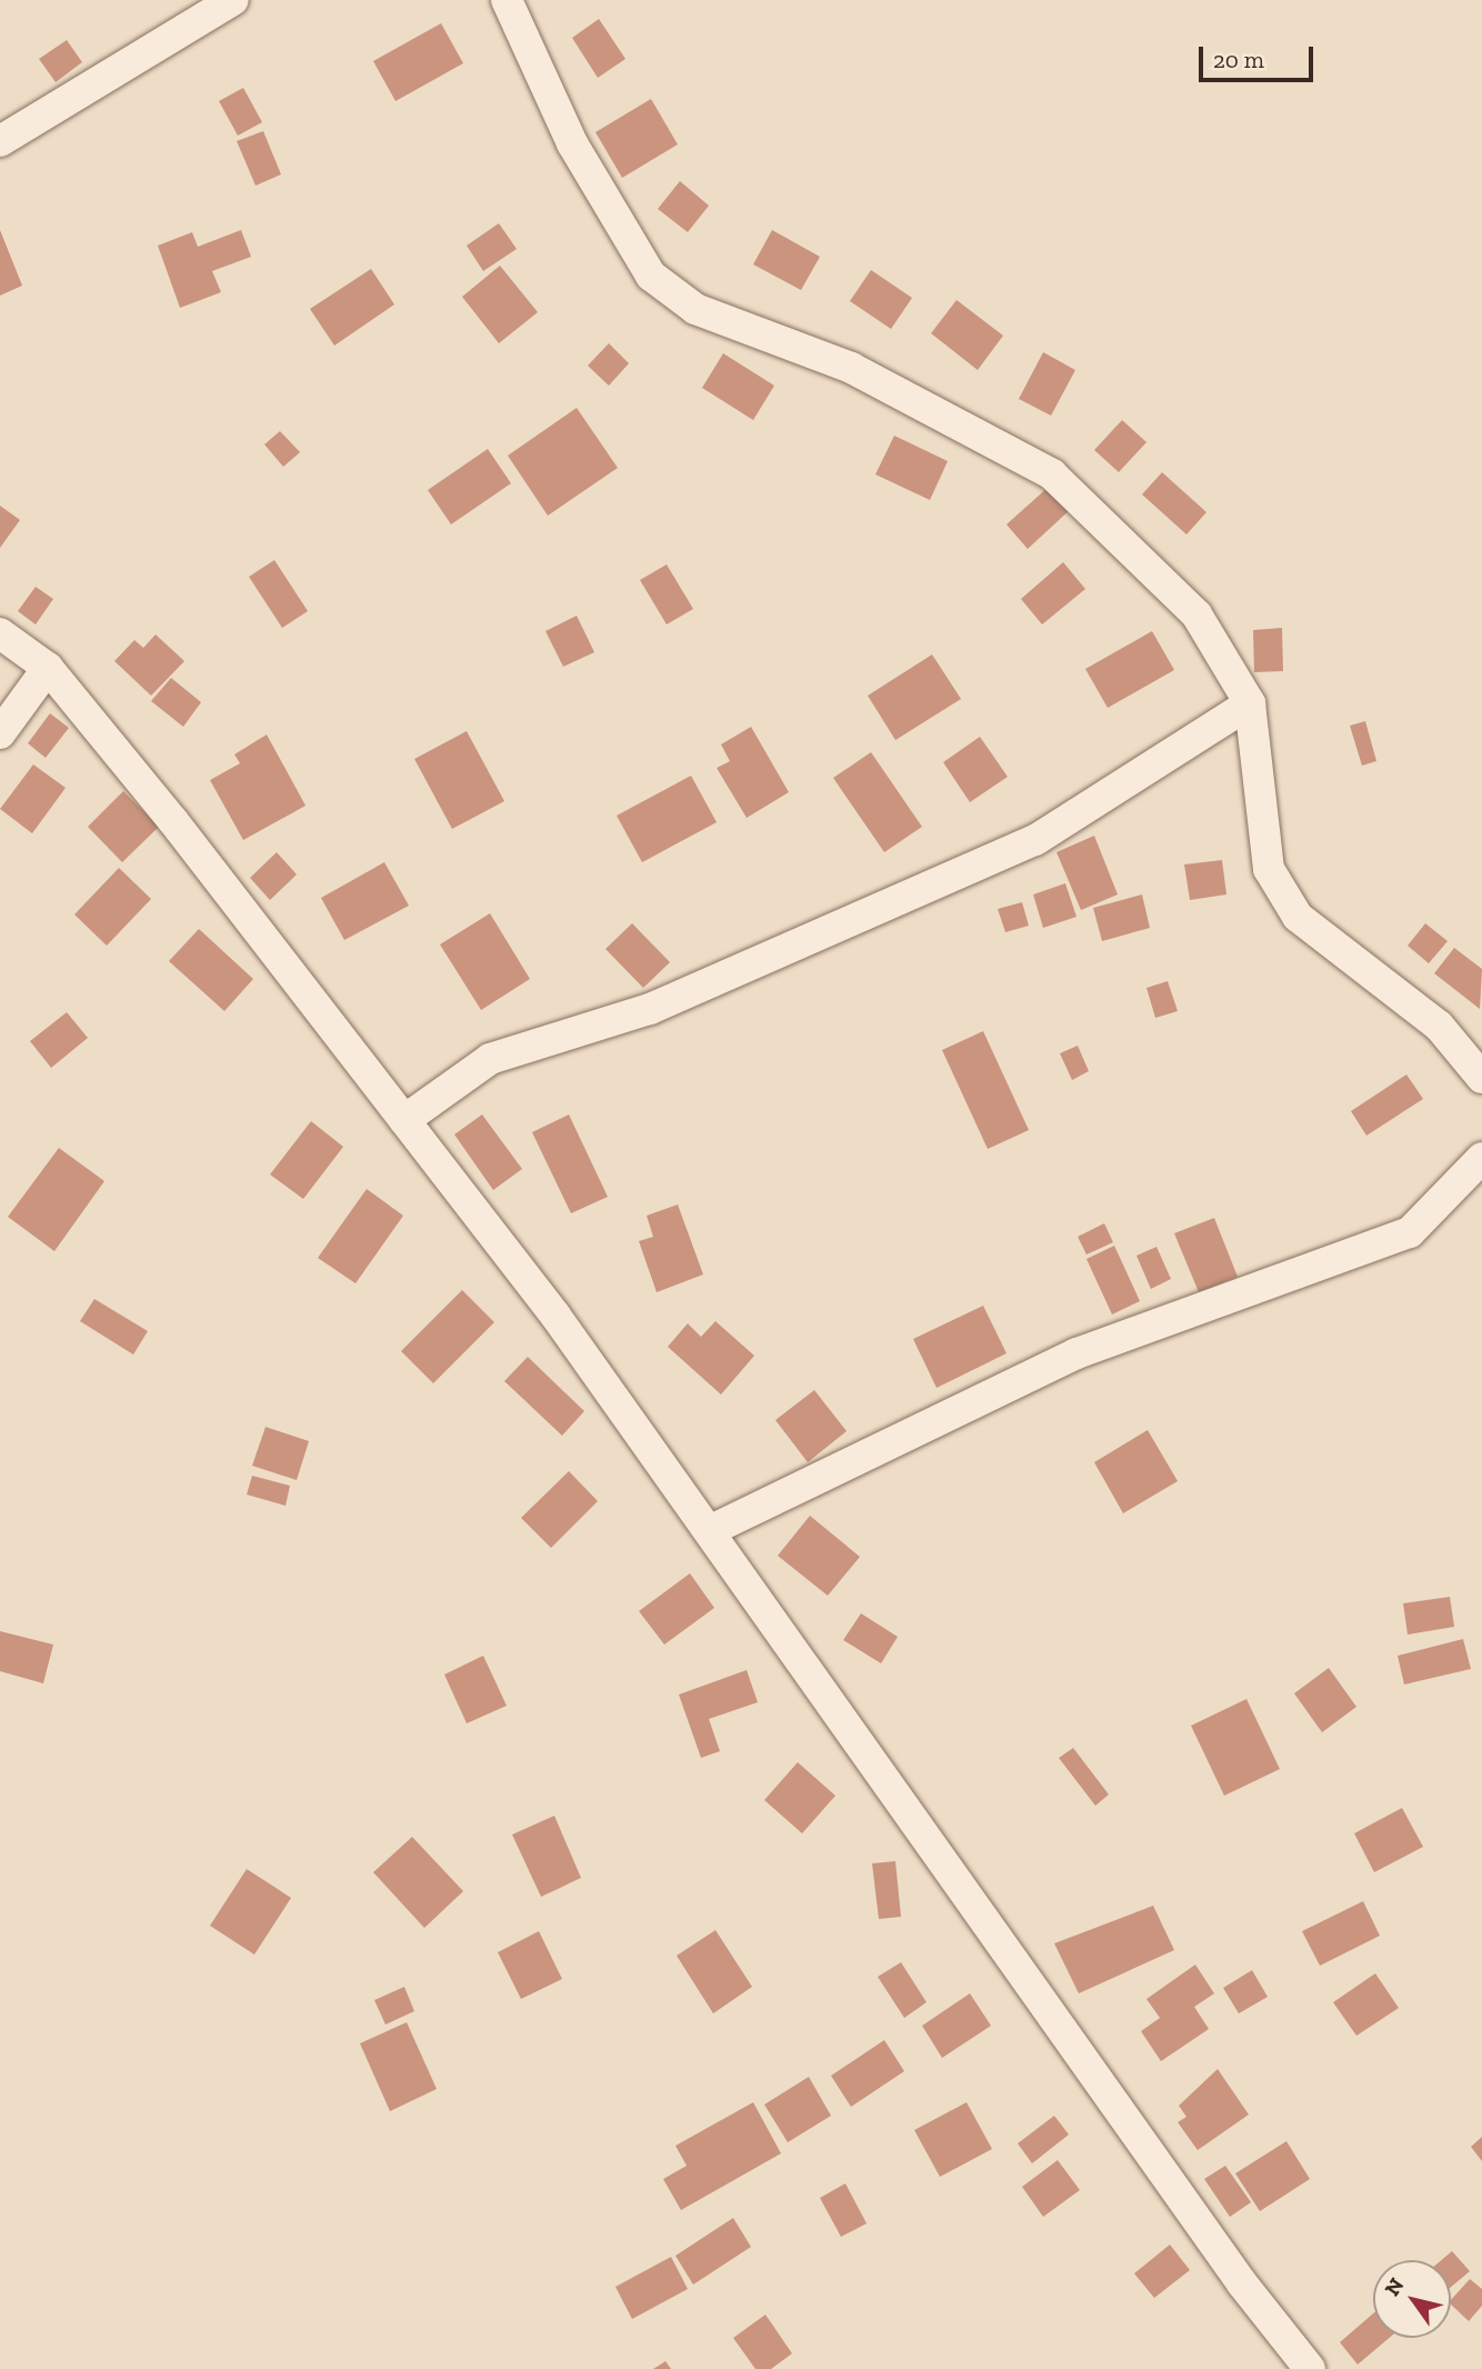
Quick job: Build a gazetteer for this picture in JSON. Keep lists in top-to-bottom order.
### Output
{
  "scale_bar": "20 m",
  "north": "top left"
}
